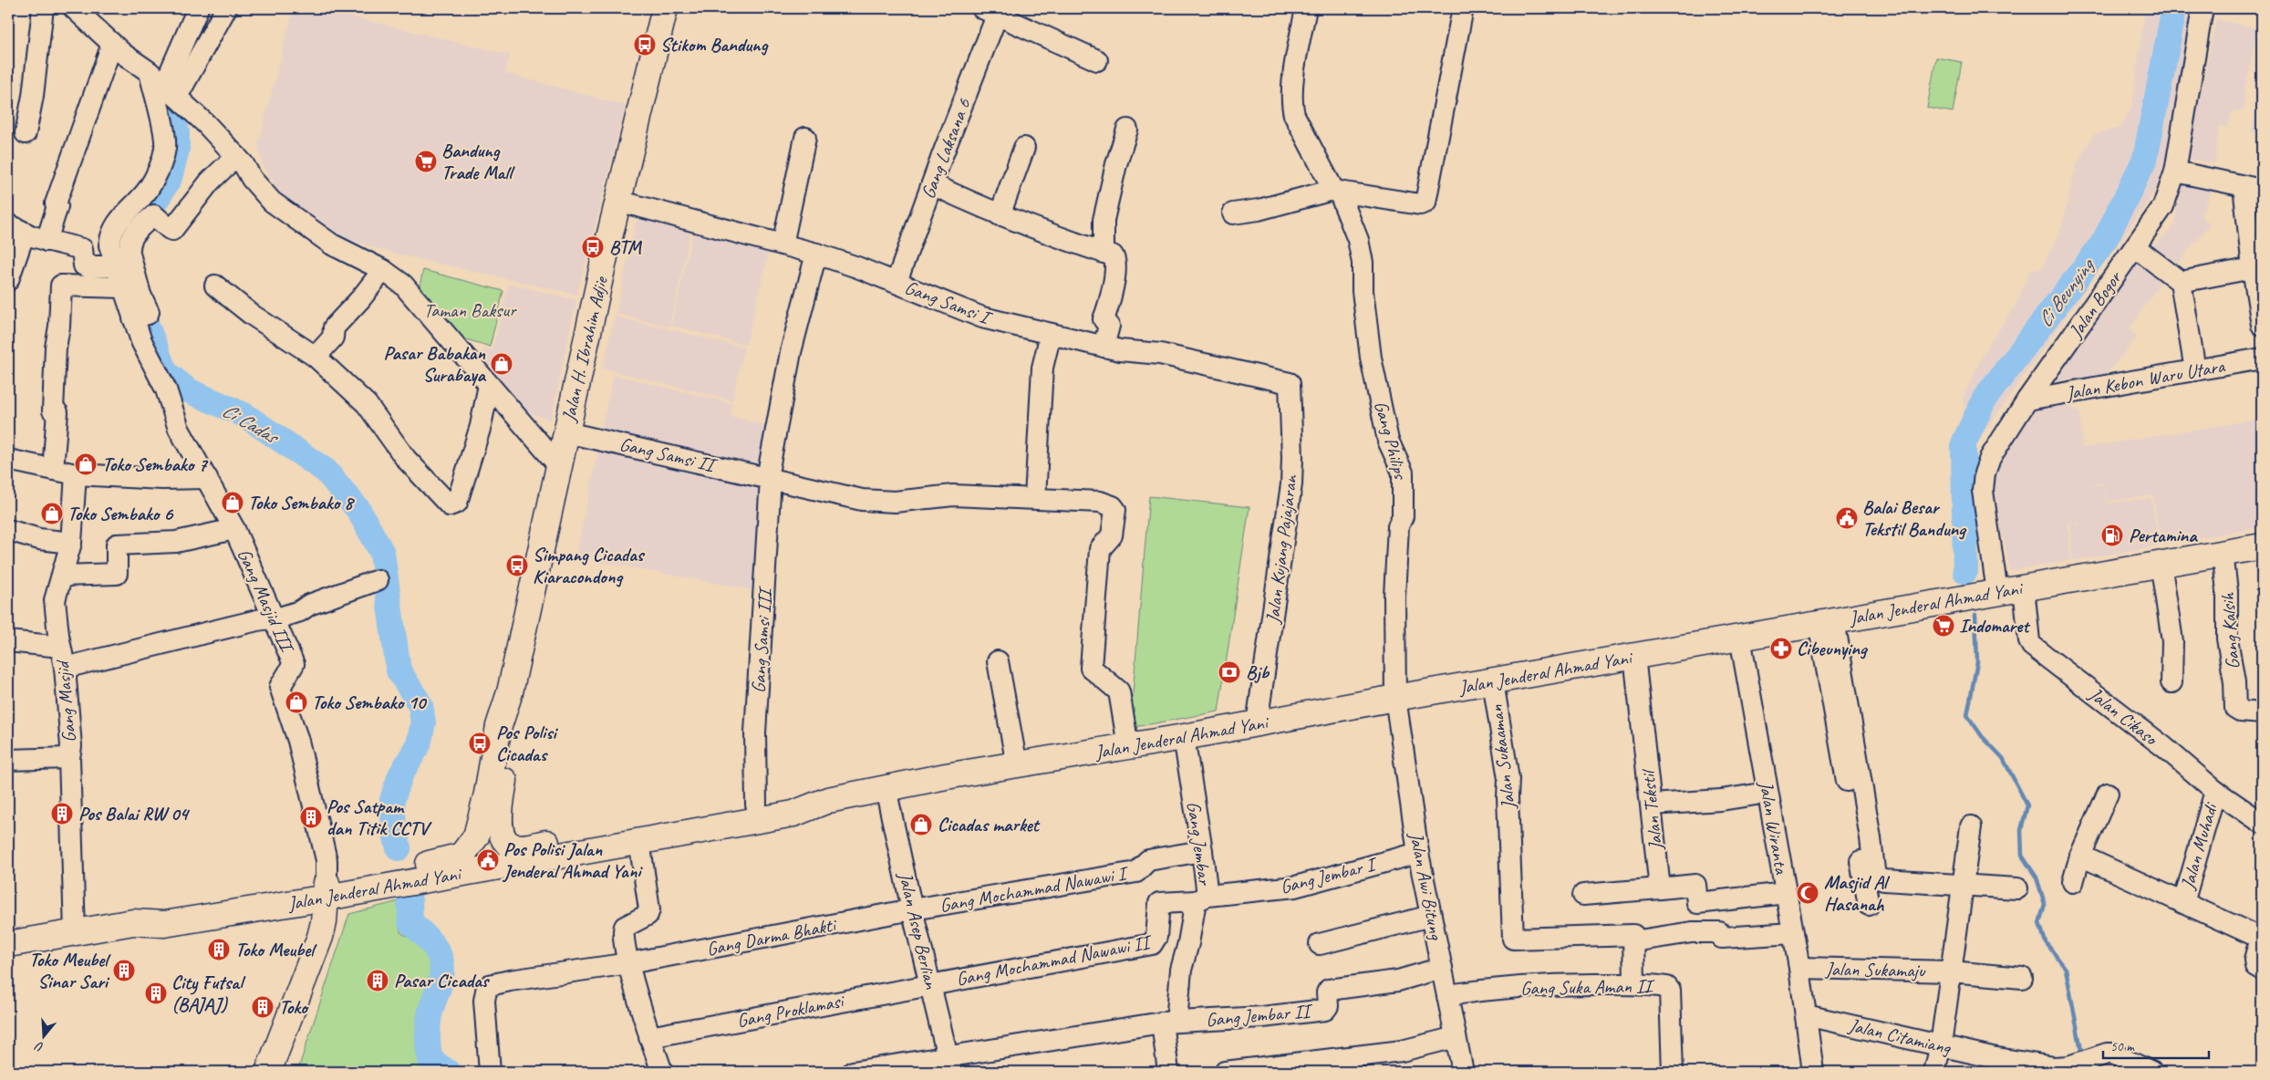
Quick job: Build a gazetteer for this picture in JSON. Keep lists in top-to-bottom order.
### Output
{
  "streets": {
    "main road": ["Jalan H. Ibrahim Adjie", "Jalan Jenderal Ahmad Yani"],
    "street": [
      "Gang Laksana 6",
      "Gang Samsi I",
      "Jalan Bogor",
      "Jalan Kebon Waru Utara",
      "Gang Philips",
      "Gang Samsi II",
      "Jalan Kujang Pajajaran",
      "Gang Masjid III",
      "Gang Kalsih",
      "Gang Samsi III",
      "Gang Masjid",
      "Jalan Cikaso",
      "Jalan Sukaaman",
      "Jalan Tekstil",
      "Jalan Wiranta",
      "Gang Jembar",
      "Jalan Muhadi",
      "Gang Jembar I",
      "Jalan Awi Bitung",
      "Gang Mochammad Nawawi I",
      "Jalan Asep Berlian",
      "Gang Darma Bhakti",
      "Gang Mochammad Nawawi II",
      "Jalan Sukamaju",
      "Gang Suka Aman II",
      "Gang Proklamasi",
      "Gang Jembar II",
      "Jalan Citamiang"
    ]
  },
  "crossings": [
    ["Gang Laksana 6", "Gang Samsi I"],
    ["Gang Samsi I", "Jalan H. Ibrahim Adjie"],
    ["Gang Samsi I", "Jalan Kujang Pajajaran"],
    ["Gang Samsi I", "Gang Samsi III"],
    ["Jalan Bogor", "Jalan Kebon Waru Utara"],
    ["Jalan Bogor", "Jalan Jenderal Ahmad Yani"],
    ["Jalan H. Ibrahim Adjie", "Gang Samsi II"],
    ["Jalan H. Ibrahim Adjie", "Jalan Jenderal Ahmad Yani"],
    ["Gang Philips", "Jalan Jenderal Ahmad Yani"],
    ["Gang Philips", "Jalan Awi Bitung"],
    ["Gang Samsi II", "Jalan Jenderal Ahmad Yani"],
    ["Gang Samsi II", "Gang Samsi III"],
    ["Jalan Kujang Pajajaran", "Jalan Jenderal Ahmad Yani"],
    ["Gang Masjid III", "Jalan Jenderal Ahmad Yani"],
    ["Jalan Jenderal Ahmad Yani", "Gang Kalsih"],
    ["Jalan Jenderal Ahmad Yani", "Gang Samsi III"],
    ["Jalan Jenderal Ahmad Yani", "Gang Masjid"],
    ["Jalan Jenderal Ahmad Yani", "Jalan Cikaso"],
    ["Jalan Jenderal Ahmad Yani", "Jalan Sukaaman"],
    ["Jalan Jenderal Ahmad Yani", "Jalan Tekstil"],
    ["Jalan Jenderal Ahmad Yani", "Jalan Wiranta"],
    ["Jalan Jenderal Ahmad Yani", "Gang Jembar"],
    ["Jalan Jenderal Ahmad Yani", "Jalan Awi Bitung"],
    ["Jalan Jenderal Ahmad Yani", "Jalan Asep Berlian"],
    ["Jalan Cikaso", "Jalan Muhadi"],
    ["Jalan Wiranta", "Jalan Sukamaju"],
    ["Jalan Wiranta", "Jalan Citamiang"],
    ["Gang Jembar", "Gang Jembar I"],
    ["Gang Jembar", "Gang Mochammad Nawawi I"],
    ["Gang Jembar", "Gang Mochammad Nawawi II"],
    ["Gang Jembar", "Gang Jembar II"],
    ["Gang Jembar I", "Jalan Awi Bitung"],
    ["Gang Jembar I", "Gang Mochammad Nawawi II"],
    ["Jalan Awi Bitung", "Gang Suka Aman II"],
    ["Jalan Awi Bitung", "Gang Jembar II"],
    ["Gang Mochammad Nawawi I", "Jalan Asep Berlian"],
    ["Gang Mochammad Nawawi I", "Gang Darma Bhakti"],
    ["Jalan Asep Berlian", "Gang Darma Bhakti"],
    ["Jalan Asep Berlian", "Gang Mochammad Nawawi II"],
    ["Jalan Asep Berlian", "Gang Proklamasi"],
    ["Gang Mochammad Nawawi II", "Gang Proklamasi"]
  ],
  "water": ["Ci Beunying", "Ci Cadas"],
  "parks": ["Taman Baksur"],
  "places": {
    "bus stop": [
      "Stikom Bandung",
      "BTM",
      "Simpang Cicadas Kiaracondong",
      "Pos Polisi Cicadas"
    ],
    "supermarket": ["Bandung Trade Mall", "Indomaret"],
    "shop": [
      "Pasar Babakan Surabaya",
      "Toko Sembako 7",
      "Toko Sembako 8",
      "Toko Sembako 6",
      "Toko Sembako 10",
      "Cicadas market"
    ],
    "public building": ["Balai Besar Tekstil Bandung", "Pos Polisi Jalan Jenderal Ahmad Yani"],
    "fuel station": ["Pertamina"],
    "pharmacy": ["Cibeunying"],
    "bank": ["Bjb"],
    "building": [
      "Pos Balai RW 04",
      "Pos Satpam dan Titik CCTV",
      "Toko Meubel",
      "Toko Meubel Sinar Sari",
      "Pasar Cicadas",
      "City Futsal (BAJAJ)",
      "Toko"
    ],
    "mosque": ["Masjid Al Hasanah"]
  },
  "scale_bar": "50 m",
  "north": "bottom"
}
